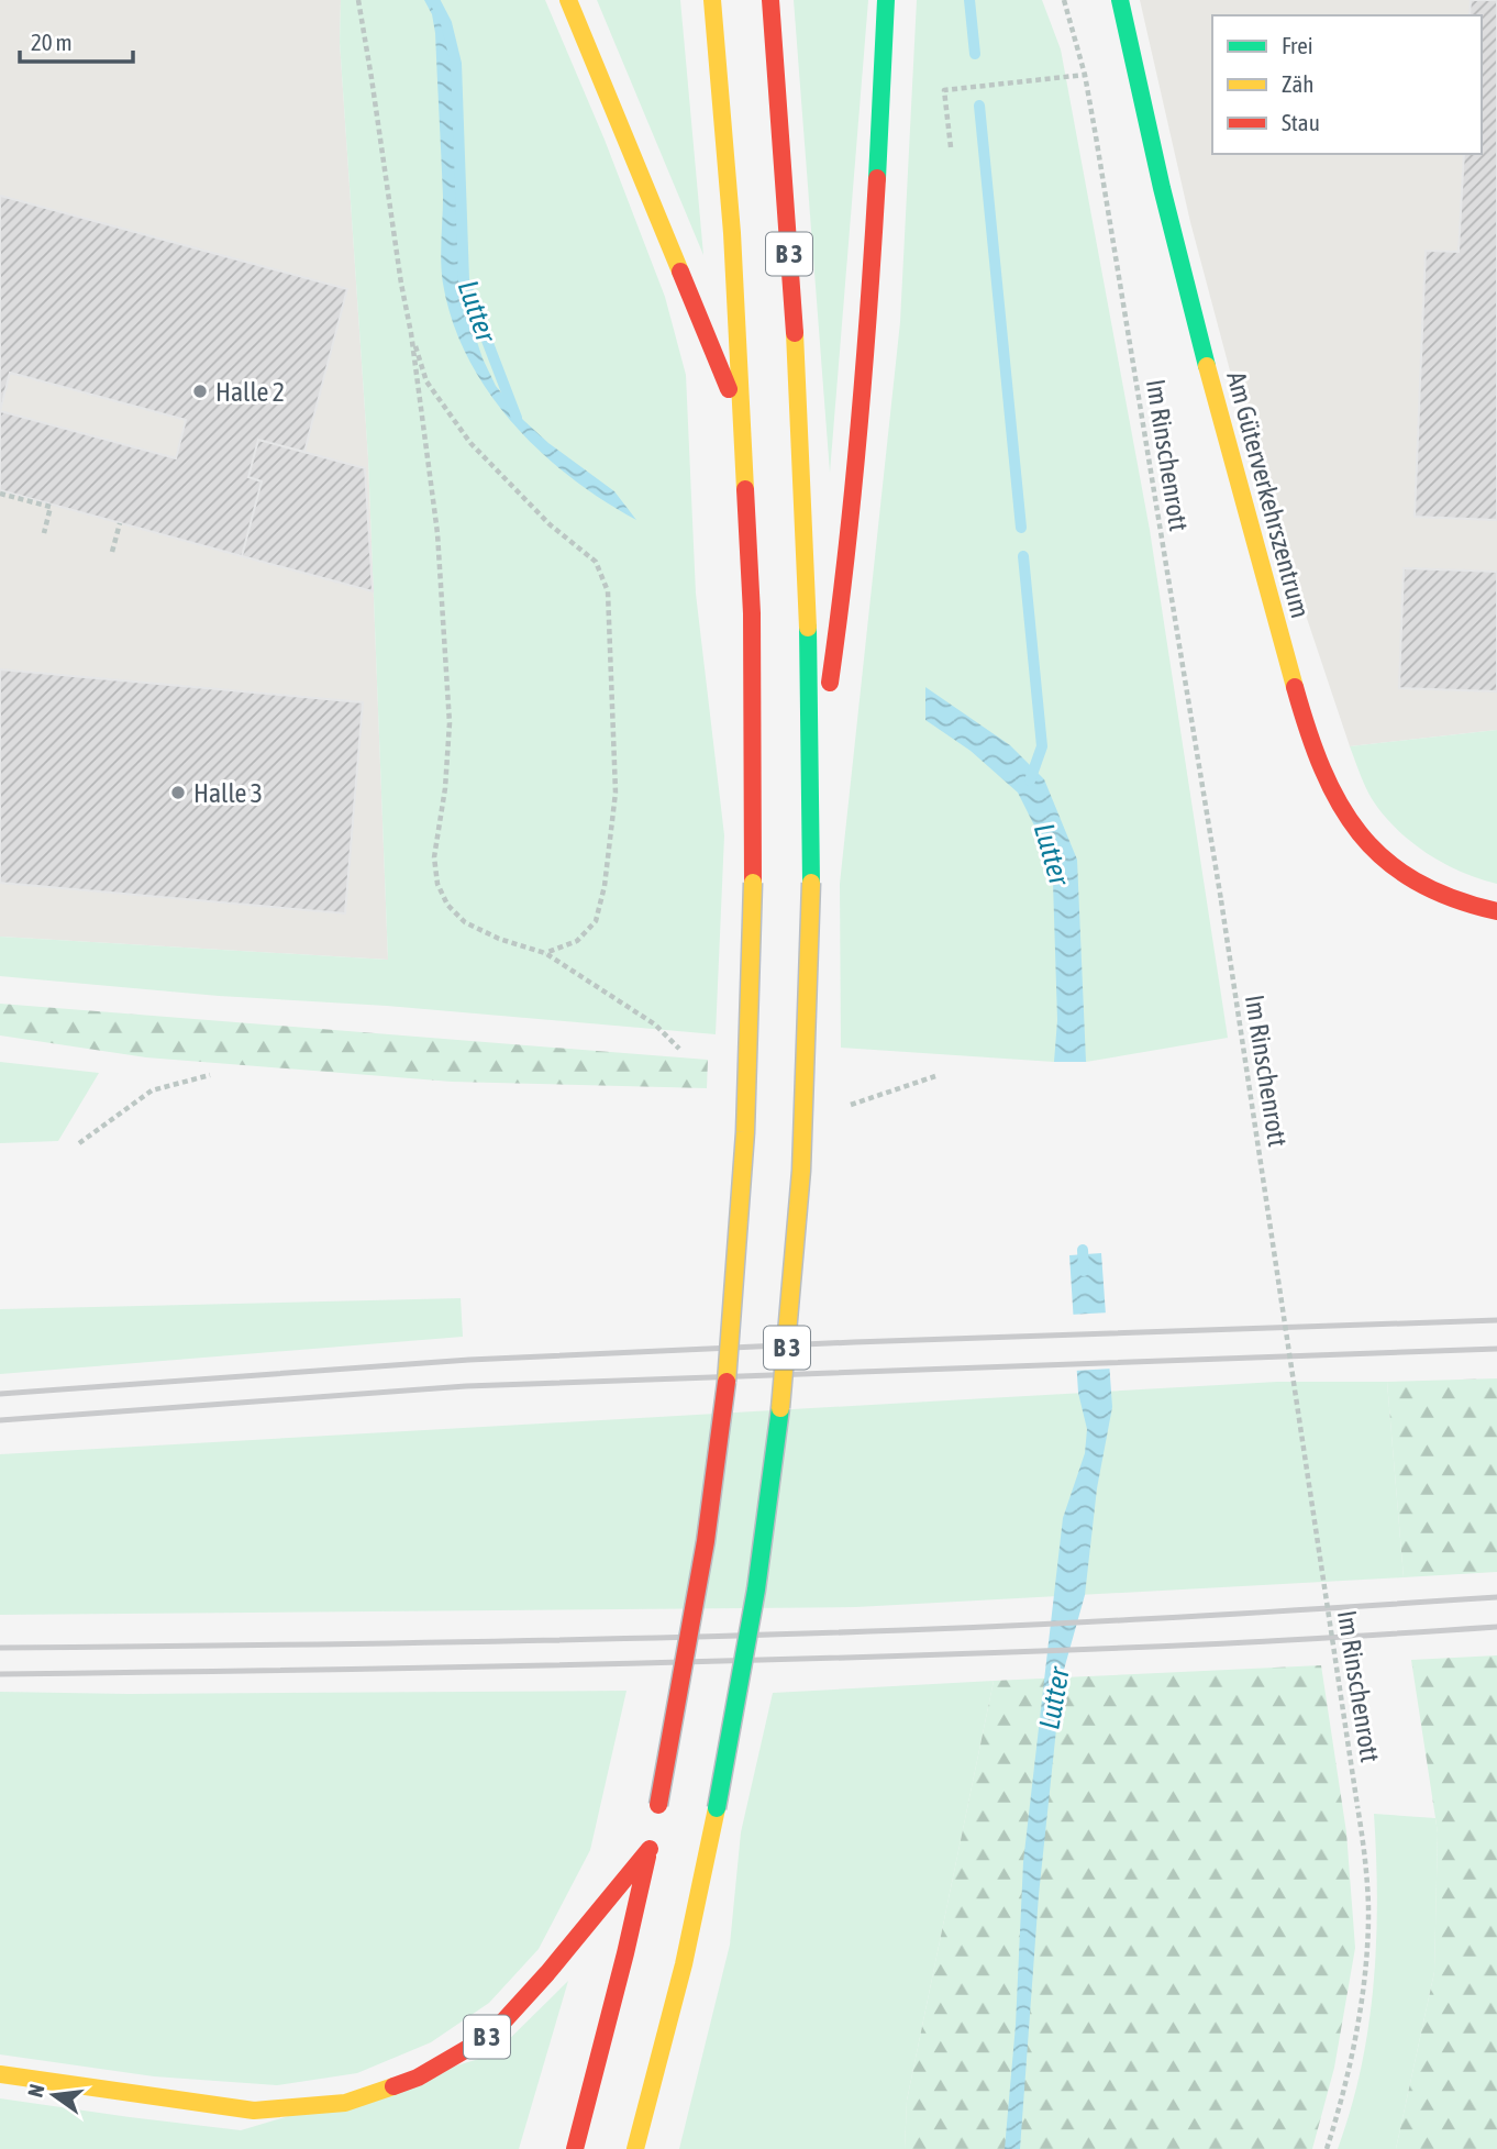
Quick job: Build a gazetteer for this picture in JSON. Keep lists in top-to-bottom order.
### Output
{
  "streets": {
    "main road": ["B 3", "Am Güterverkehrszentrum"],
    "path": ["Im Rinschenrott"]
  },
  "water": ["Lutter"],
  "places": ["Halle 2", "Halle 3"],
  "legend": ["Frei", "Zäh", "Stau"],
  "scale_bar": "20 m",
  "north": "left"
}
